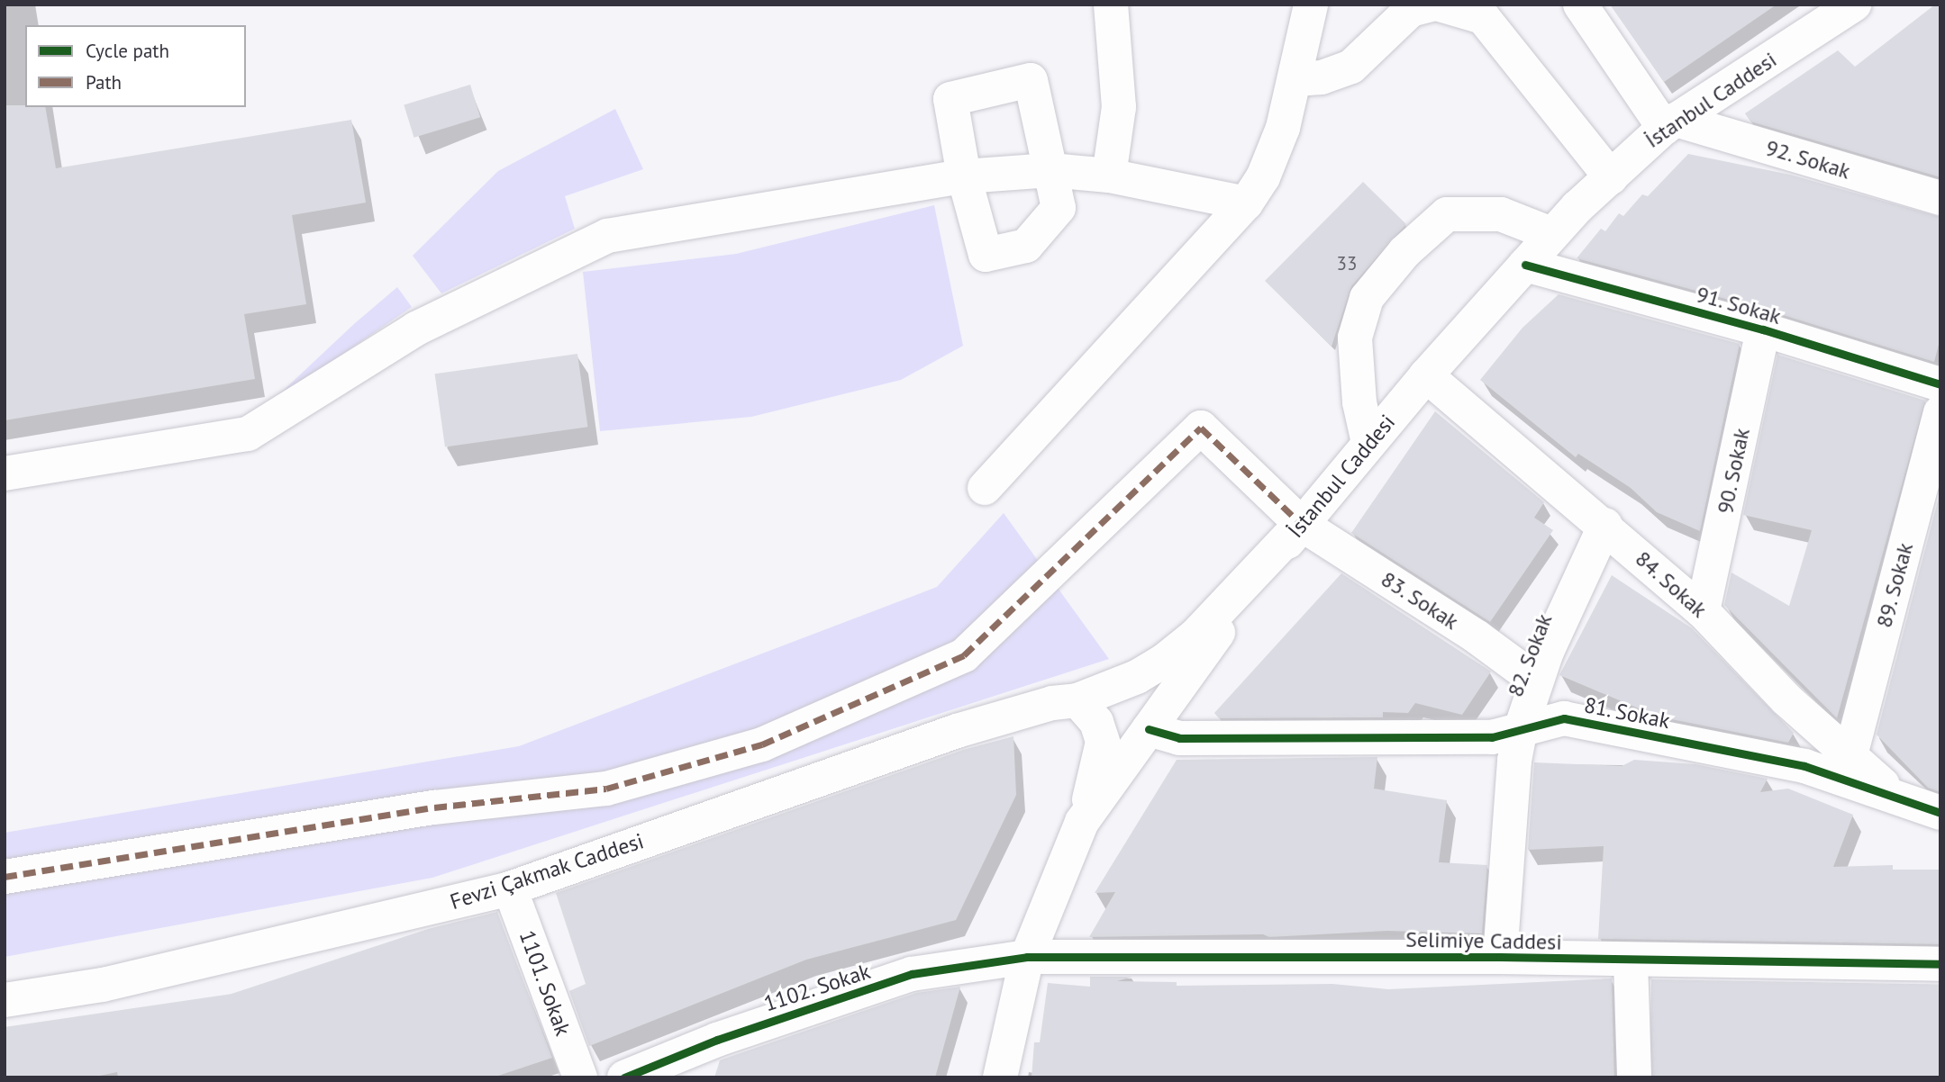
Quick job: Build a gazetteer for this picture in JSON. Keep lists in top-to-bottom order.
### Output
{
  "streets": {
    "street": [
      "İstanbul Caddesi",
      "92. Sokak",
      "91. Sokak",
      "90. Sokak",
      "84. Sokak",
      "89. Sokak",
      "83. Sokak",
      "82. Sokak",
      "81. Sokak",
      "Fevzi Çakmak Caddesi",
      "Selimiye Caddesi",
      "1101. Sokak",
      "1102. Sokak"
    ]
  },
  "crossings": [
    ["İstanbul Caddesi", "92. Sokak"],
    ["İstanbul Caddesi", "91. Sokak"],
    ["İstanbul Caddesi", "84. Sokak"],
    ["İstanbul Caddesi", "83. Sokak"],
    ["İstanbul Caddesi", "81. Sokak"],
    ["İstanbul Caddesi", "Fevzi Çakmak Caddesi"],
    ["İstanbul Caddesi", "Selimiye Caddesi"],
    ["İstanbul Caddesi", "1102. Sokak"],
    ["91. Sokak", "90. Sokak"],
    ["90. Sokak", "84. Sokak"],
    ["84. Sokak", "89. Sokak"],
    ["84. Sokak", "82. Sokak"],
    ["84. Sokak", "81. Sokak"],
    ["83. Sokak", "82. Sokak"],
    ["83. Sokak", "Fevzi Çakmak Caddesi"],
    ["82. Sokak", "81. Sokak"],
    ["82. Sokak", "Selimiye Caddesi"],
    ["Fevzi Çakmak Caddesi", "1101. Sokak"],
    ["Selimiye Caddesi", "1102. Sokak"]
  ],
  "house_numbers": ["33"],
  "legend": ["Cycle path", "Path"]
}
